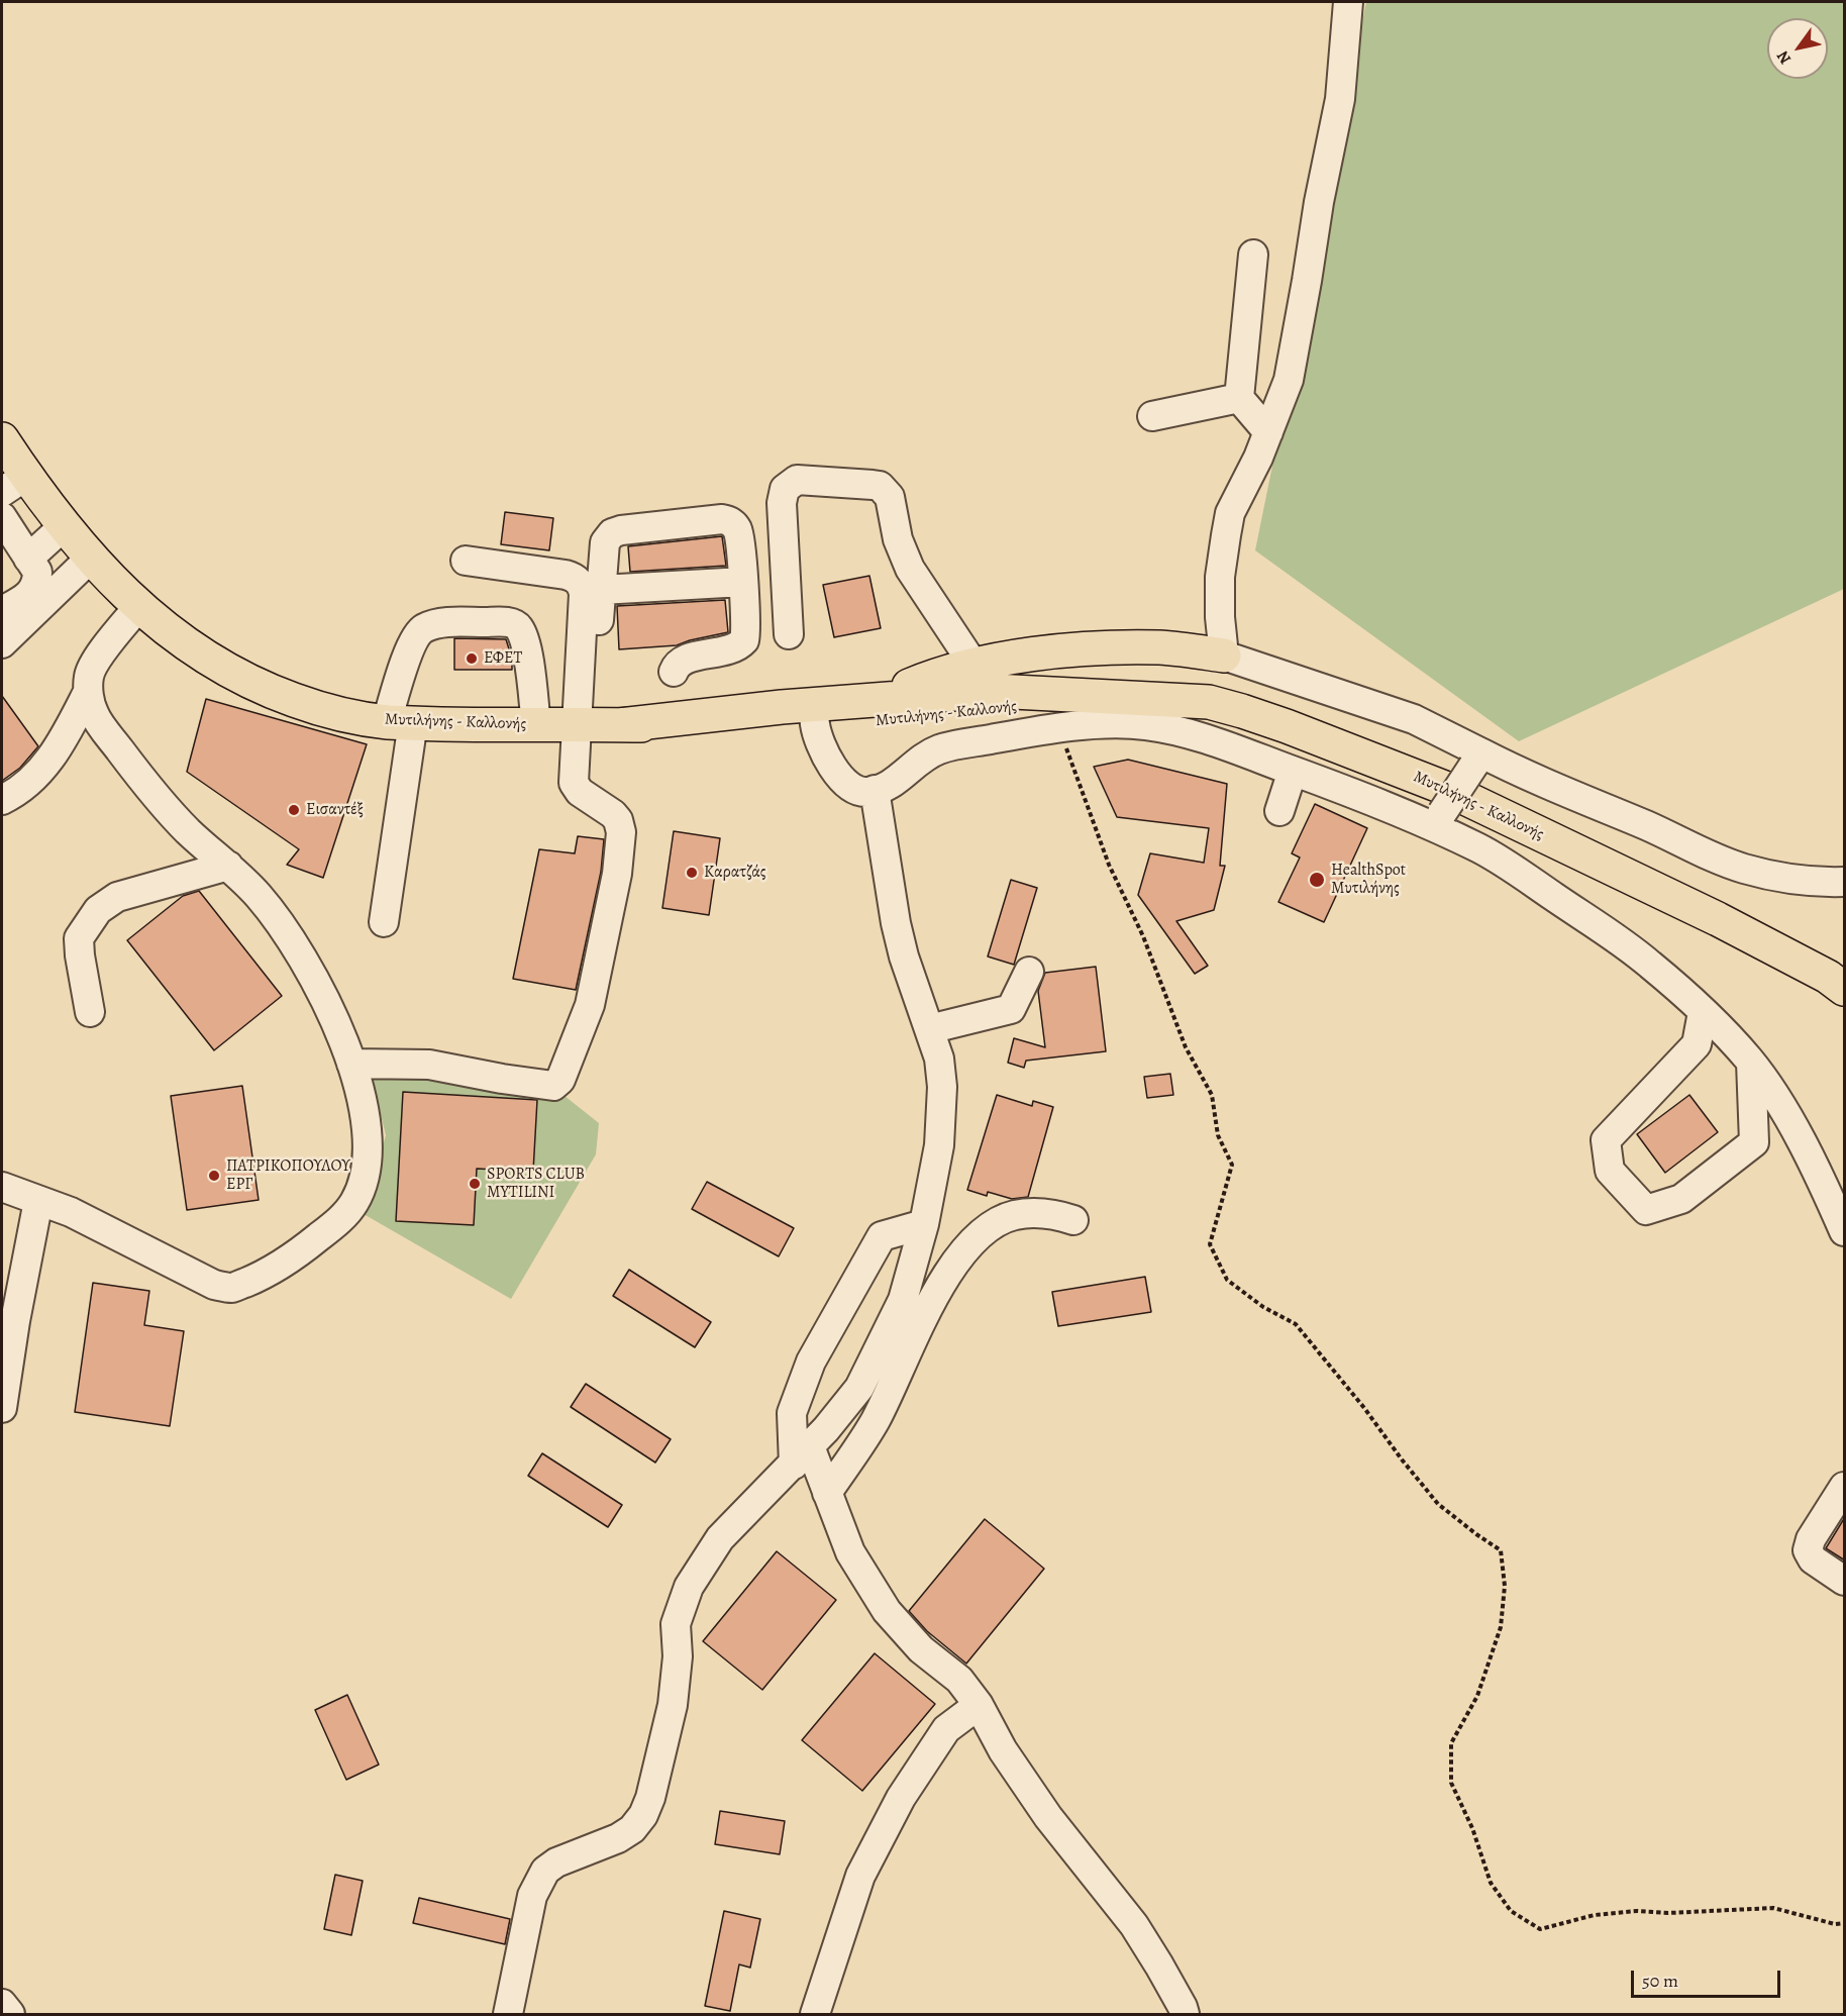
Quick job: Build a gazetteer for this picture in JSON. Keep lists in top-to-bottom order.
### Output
{
  "streets": {
    "main road": ["Μυτιλήνης - Καλλονής"]
  },
  "places": [
    "ΕΦΕΤ",
    "Εισαντέξ",
    "Καρατζάς",
    "HealthSpot Μυτιλήνης",
    "ΠΑΤΡΙΚΟΠΟΥΛΟΥ ΕΡΓ",
    "SPORTS CLUB MYTILINI"
  ],
  "scale_bar": "50 m",
  "north": "bottom left"
}
